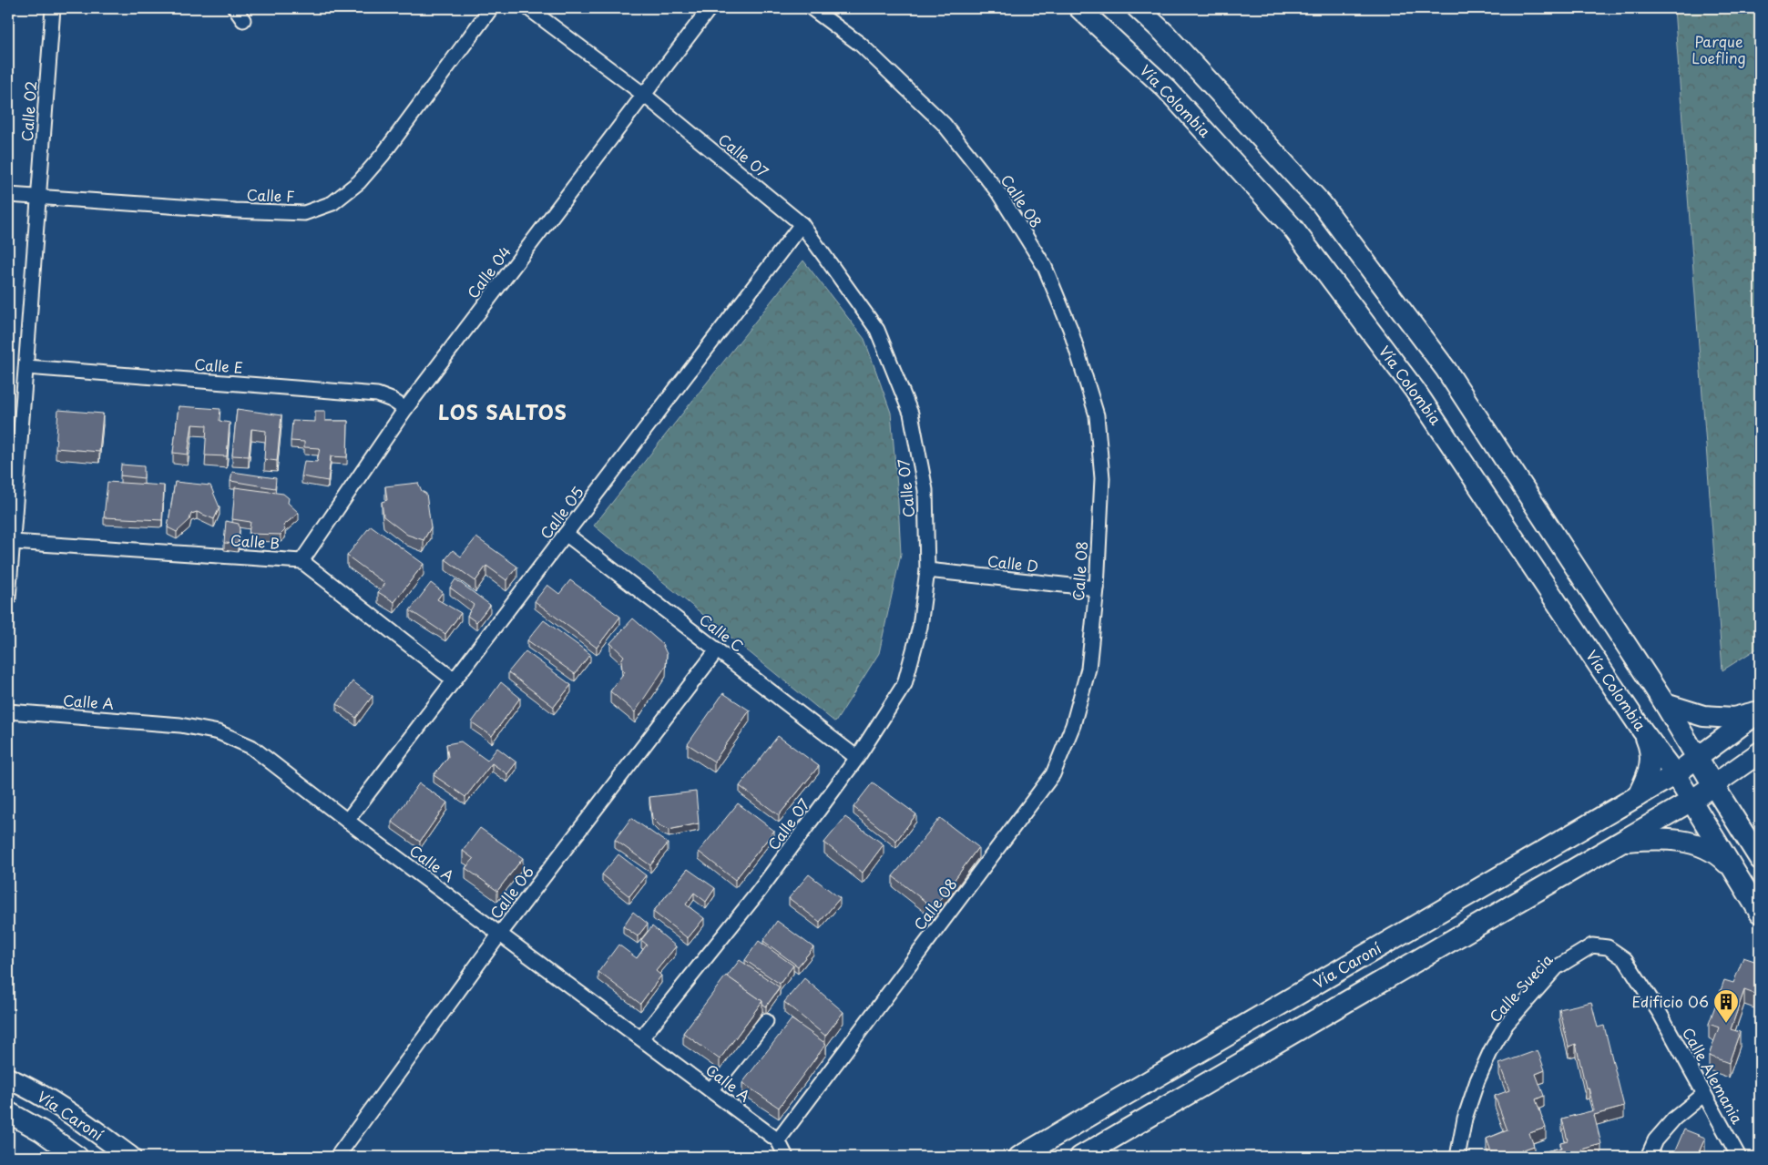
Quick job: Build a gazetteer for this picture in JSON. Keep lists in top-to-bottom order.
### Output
{
  "streets": {
    "main road": ["Vía Colombia", "Vía Caroní"],
    "street": [
      "Calle 02",
      "Calle 07",
      "Calle F",
      "Calle 08",
      "Calle 04",
      "Calle E",
      "Calle 05",
      "Calle B",
      "Calle D",
      "Calle C",
      "Calle A",
      "Calle 06",
      "Calle Suecia",
      "Calle Alemania"
    ]
  },
  "crossings": [
    ["Vía Colombia", "Vía Caroní"],
    ["Calle 02", "Calle F"],
    ["Calle 02", "Calle E"],
    ["Calle 02", "Calle B"],
    ["Calle 07", "Calle 04"],
    ["Calle 07", "Calle 05"],
    ["Calle 07", "Calle D"],
    ["Calle 07", "Calle C"],
    ["Calle 07", "Calle A"],
    ["Calle 08", "Calle D"],
    ["Calle 08", "Calle A"],
    ["Calle 04", "Calle E"],
    ["Calle 04", "Calle B"],
    ["Calle 05", "Calle C"],
    ["Calle 05", "Calle A"],
    ["Calle C", "Calle 06"],
    ["Calle A", "Calle 06"],
    ["Calle Suecia", "Calle Alemania"]
  ],
  "districts": ["LOS SALTOS"],
  "parks": ["Parque Loefling"],
  "places": {
    "building": ["Edificio 06"]
  }
}
